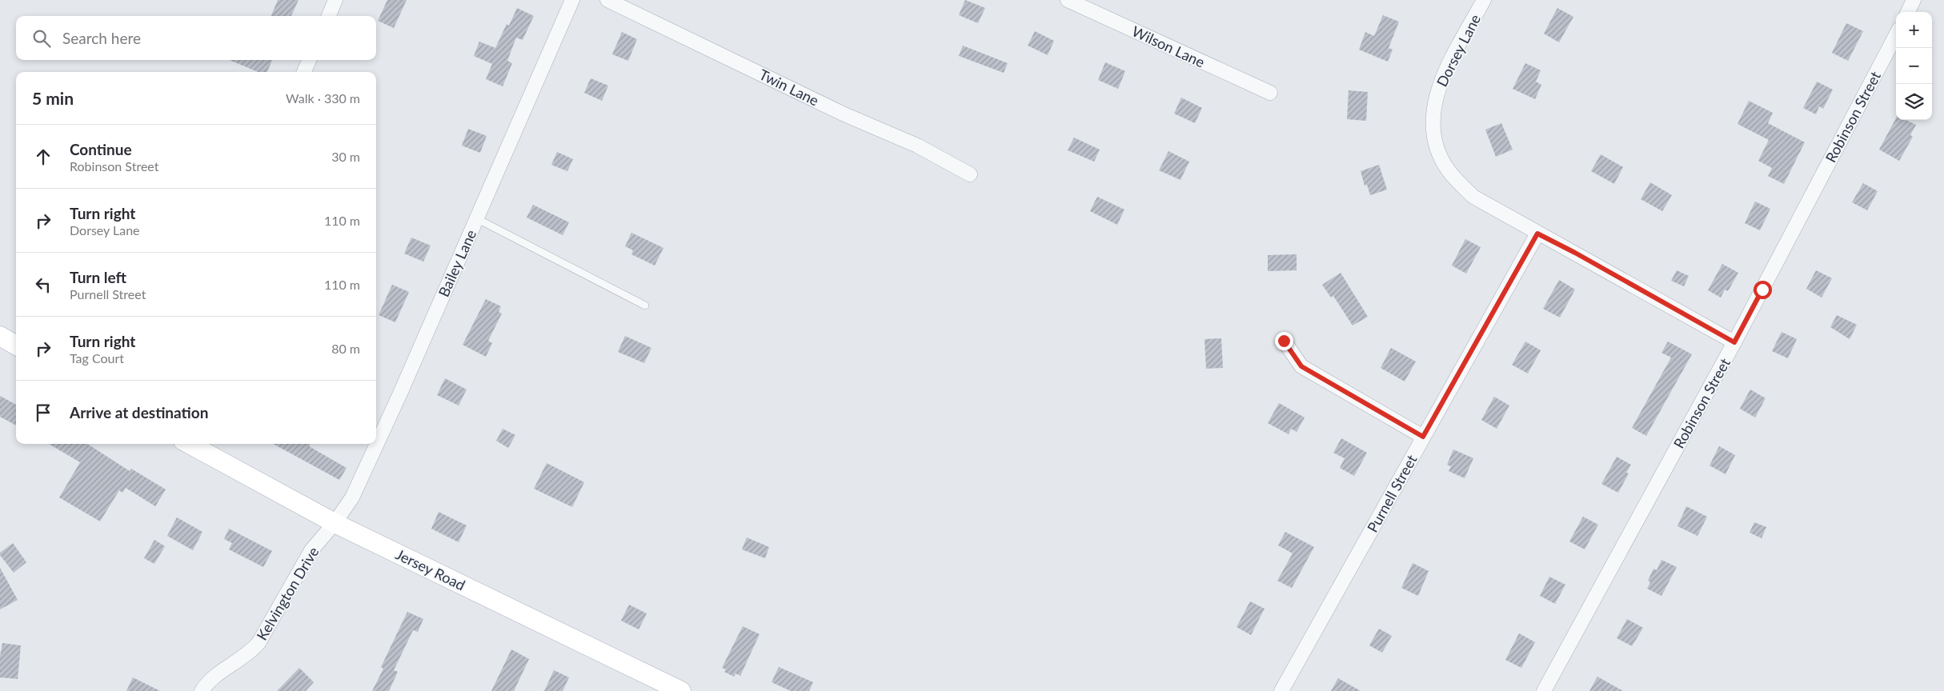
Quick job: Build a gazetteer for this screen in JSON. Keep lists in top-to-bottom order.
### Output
{
  "streets": {
    "street": [
      "Wilson Lane",
      "Dorsey Lane",
      "Twin Lane",
      "Robinson Street",
      "Bailey Lane",
      "Purnell Street",
      "Jersey Road",
      "Kelvington Drive"
    ]
  },
  "crossings": [
    ["Dorsey Lane", "Robinson Street"],
    ["Dorsey Lane", "Purnell Street"],
    ["Bailey Lane", "Jersey Road"],
    ["Bailey Lane", "Kelvington Drive"],
    ["Jersey Road", "Kelvington Drive"]
  ],
  "page": {
    "map_buttons": ["+", "−"],
    "search": "Search here",
    "heading": ["5 min", "Walk · 330 m"],
    "list": [
      ["Continue", "Robinson Street", "30 m"],
      ["Turn right", "Dorsey Lane", "110 m"],
      ["Turn left", "Purnell Street", "110 m"],
      ["Turn right", "Tag Court", "80 m"],
      "Arrive at destination"
    ]
  }
}
